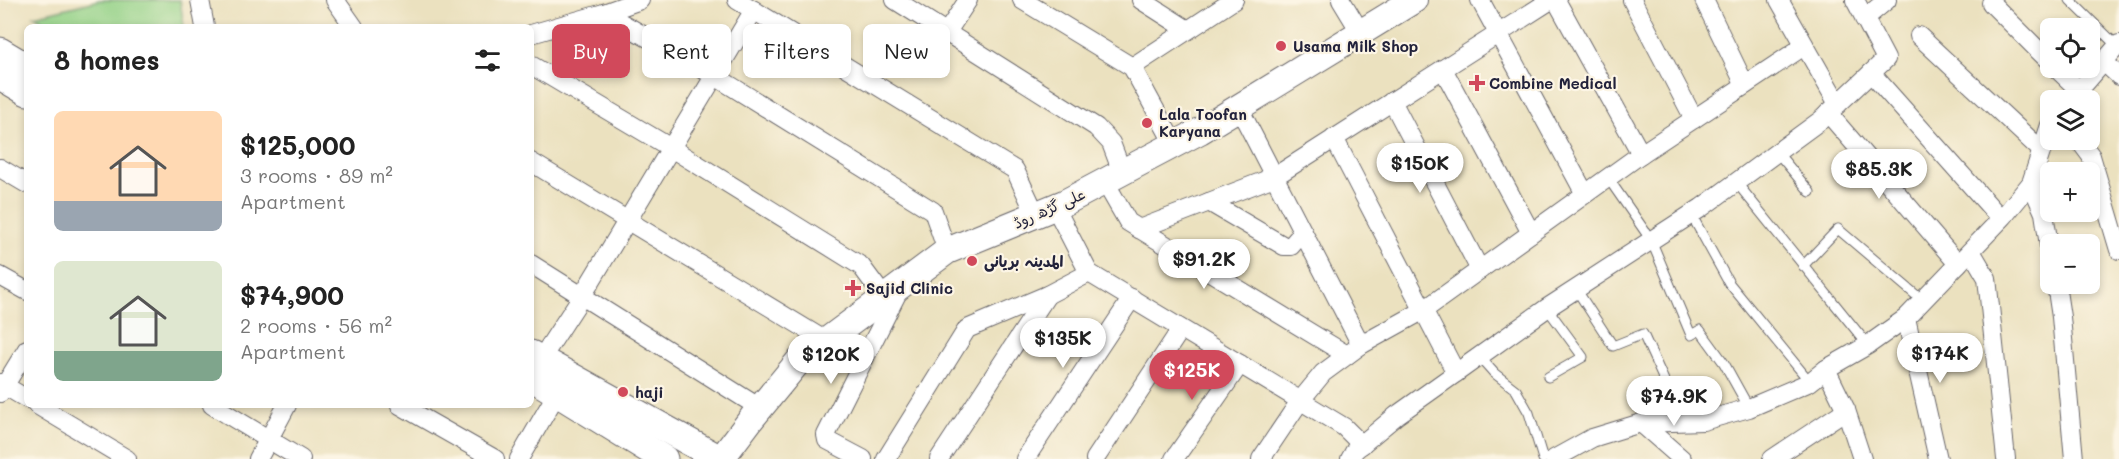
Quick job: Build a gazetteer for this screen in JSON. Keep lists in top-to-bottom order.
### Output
{
  "streets": {
    "main road": ["علی گڑھ روڈ"]
  },
  "places": {
    "other": [
      "Usama Milk Shop",
      "Lala Toofan Karyana",
      "المدینہ بریانی",
      "haji"
    ],
    "health": ["Combine Medical", "Sajid Clinic"]
  },
  "page": {
    "map_buttons": ["+", "−"],
    "chip": [
      "Buy",
      "Rent",
      "Filters",
      "New"
    ],
    "heading": "8 homes",
    "list": [
      {
        "name": "$125,000",
        "note": "3 rooms · 89 m² · Apartment"
      },
      {
        "name": "$74,900",
        "note": "2 rooms · 56 m² · Apartment"
      }
    ],
    "price": [
      "$150K",
      "$85.3K",
      "$91.2K",
      "$135K",
      "$174K",
      "$120K",
      "$125K",
      "$74.9K"
    ]
  }
}
